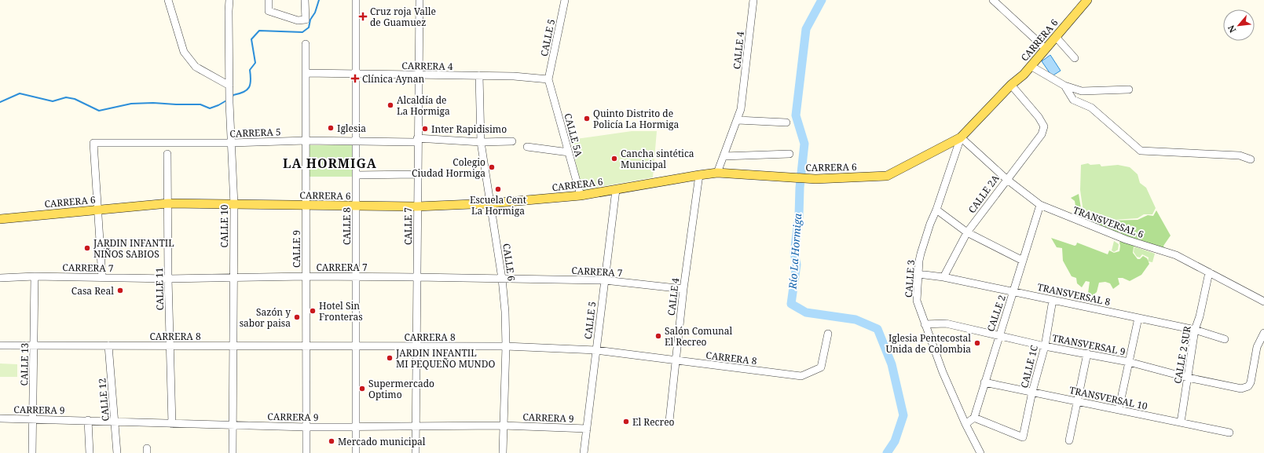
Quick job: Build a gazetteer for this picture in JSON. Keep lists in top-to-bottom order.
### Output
{
  "streets": {
    "main road": ["CARRERA 6"],
    "street": [
      "CALLE 5",
      "CALLE 4",
      "CARRERA 4",
      "CARRERA 5",
      "CALLE 5A",
      "CALLE 2A",
      "TRANSVERSAL 6",
      "CALLE 10",
      "CALLE 8",
      "CALLE 7",
      "CALLE 9",
      "CALLE 6",
      "CARRERA 7",
      "CALLE 3",
      "CALLE 11",
      "TRANSVERSAL 8",
      "CALLE 2",
      "CARRERA 8",
      "TRANSVERSAL 9",
      "CALLE 2 SUR",
      "CALLE 13",
      "CALLE 1C",
      "TRANSVERSAL 10",
      "CALLE 12",
      "CARRERA 9"
    ]
  },
  "crossings": [
    ["CALLE 5", "CARRERA 6"],
    ["CALLE 5", "CARRERA 4"],
    ["CALLE 5", "CALLE 5A"],
    ["CALLE 5", "CARRERA 7"],
    ["CALLE 5", "CARRERA 8"],
    ["CALLE 5", "CARRERA 9"],
    ["CARRERA 6", "CALLE 4"],
    ["CARRERA 6", "CARRERA 5"],
    ["CARRERA 6", "CALLE 5A"],
    ["CARRERA 6", "CALLE 2A"],
    ["CARRERA 6", "TRANSVERSAL 6"],
    ["CARRERA 6", "CALLE 10"],
    ["CARRERA 6", "CALLE 8"],
    ["CARRERA 6", "CALLE 7"],
    ["CARRERA 6", "CALLE 9"],
    ["CARRERA 6", "CALLE 6"],
    ["CARRERA 6", "CALLE 3"],
    ["CARRERA 6", "CALLE 11"],
    ["CALLE 4", "CARRERA 7"],
    ["CALLE 4", "CARRERA 8"],
    ["CARRERA 4", "CALLE 5A"],
    ["CARRERA 4", "CALLE 8"],
    ["CARRERA 4", "CALLE 7"],
    ["CARRERA 4", "CALLE 9"],
    ["CARRERA 4", "CALLE 6"],
    ["CARRERA 5", "CALLE 10"],
    ["CARRERA 5", "CALLE 8"],
    ["CARRERA 5", "CALLE 7"],
    ["CARRERA 5", "CALLE 9"],
    ["CARRERA 5", "CALLE 6"],
    ["CALLE 2A", "TRANSVERSAL 6"],
    ["CALLE 2A", "TRANSVERSAL 8"],
    ["TRANSVERSAL 6", "CALLE 3"],
    ["TRANSVERSAL 6", "CALLE 2"],
    ["TRANSVERSAL 6", "CALLE 2 SUR"],
    ["CALLE 10", "CARRERA 7"],
    ["CALLE 10", "CARRERA 8"],
    ["CALLE 10", "CARRERA 9"],
    ["CALLE 8", "CARRERA 7"],
    ["CALLE 8", "CARRERA 8"],
    ["CALLE 8", "CARRERA 9"],
    ["CALLE 7", "CARRERA 7"],
    ["CALLE 7", "CARRERA 8"],
    ["CALLE 7", "CARRERA 9"],
    ["CALLE 9", "CARRERA 7"],
    ["CALLE 9", "CARRERA 8"],
    ["CALLE 9", "CARRERA 9"],
    ["CALLE 6", "CARRERA 7"],
    ["CALLE 6", "CARRERA 8"],
    ["CALLE 6", "CARRERA 9"],
    ["CARRERA 7", "CALLE 11"],
    ["CARRERA 7", "CALLE 13"],
    ["CALLE 3", "TRANSVERSAL 8"],
    ["CALLE 3", "TRANSVERSAL 9"],
    ["CALLE 11", "CARRERA 8"],
    ["CALLE 11", "CARRERA 9"],
    ["TRANSVERSAL 8", "CALLE 2"],
    ["TRANSVERSAL 8", "CALLE 2 SUR"],
    ["TRANSVERSAL 8", "CALLE 1C"],
    ["CALLE 2", "TRANSVERSAL 9"],
    ["CALLE 2", "CALLE 1C"],
    ["CALLE 2", "TRANSVERSAL 10"],
    ["CARRERA 8", "CALLE 13"],
    ["CARRERA 8", "CALLE 12"],
    ["TRANSVERSAL 9", "CALLE 2 SUR"],
    ["TRANSVERSAL 9", "CALLE 1C"],
    ["CALLE 2 SUR", "TRANSVERSAL 10"],
    ["CALLE 13", "CARRERA 9"],
    ["CALLE 1C", "TRANSVERSAL 10"],
    ["CALLE 12", "CARRERA 9"]
  ],
  "districts": ["LA HORMIGA"],
  "water": ["Río La Hormiga"],
  "places": {
    "health": ["Cruz roja Valle de Guamuez", "Clínica Aynan"],
    "other": [
      "Alcaldía de La Hormiga",
      "Quinto Distrito de Policía La Hormiga",
      "Iglesia",
      "Inter Rapidisimo",
      "Cancha sintética Municipal",
      "Colegio Ciudad Hormiga",
      "Escuela Cent La Hormiga",
      "JARDIN INFANTIL NIÑOS SABIOS",
      "Casa Real",
      "Hotel Sin Fronteras",
      "Sazón y sabor paisa",
      "Salón Comunal El Recreo",
      "Iglesia Pentecostal Unida de Colombia",
      "JARDIN INFANTIL MI PEQUEÑO MUNDO",
      "Supermercado Optimo",
      "El Recreo",
      "Mercado municipal"
    ]
  },
  "north": "bottom left"
}
